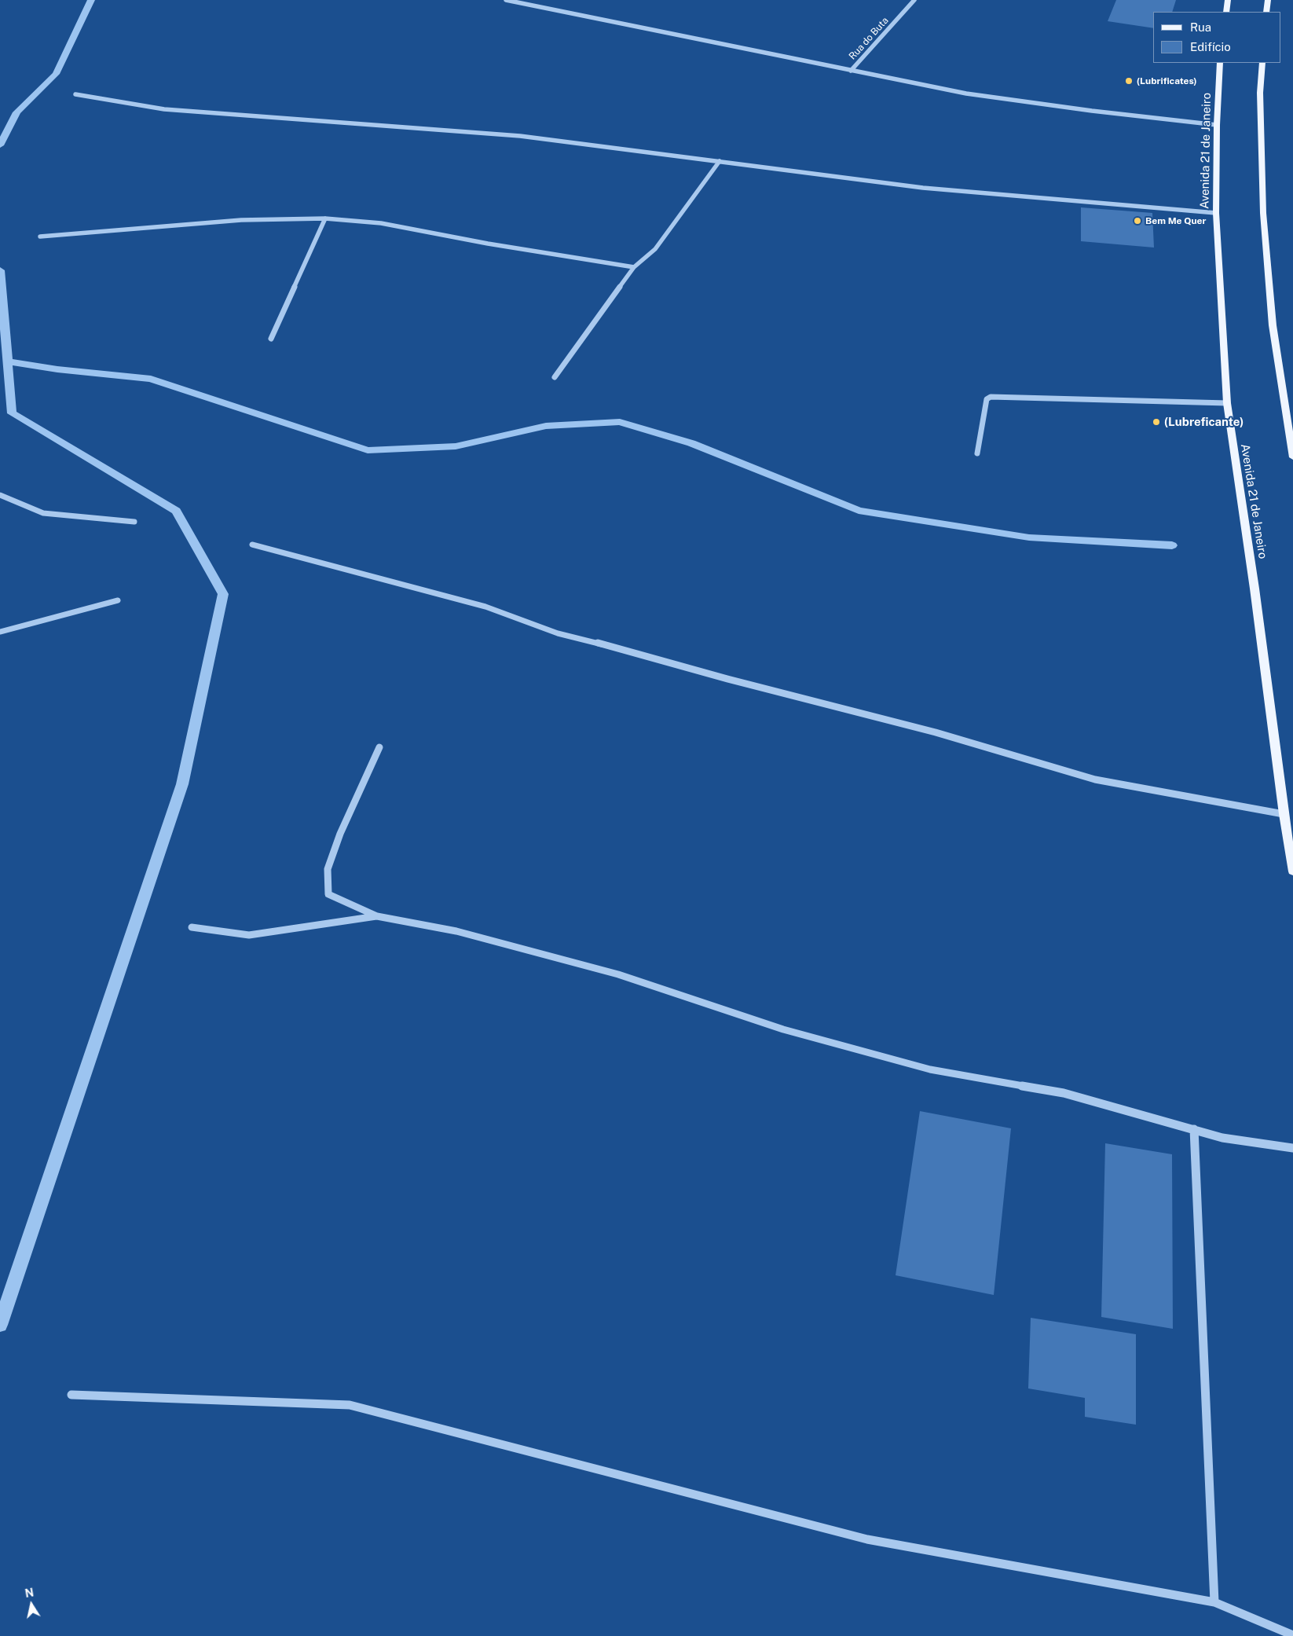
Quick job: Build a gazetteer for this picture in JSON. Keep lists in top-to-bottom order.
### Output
{
  "streets": {
    "main road": ["Avenida 21 de Janeiro"],
    "street": ["Rua do Buta"]
  },
  "places": ["(Lubrificates)", "Bem Me Quer", "(Lubreficante)"],
  "legend": ["Rua", "Edifício"],
  "north": "top"
}
